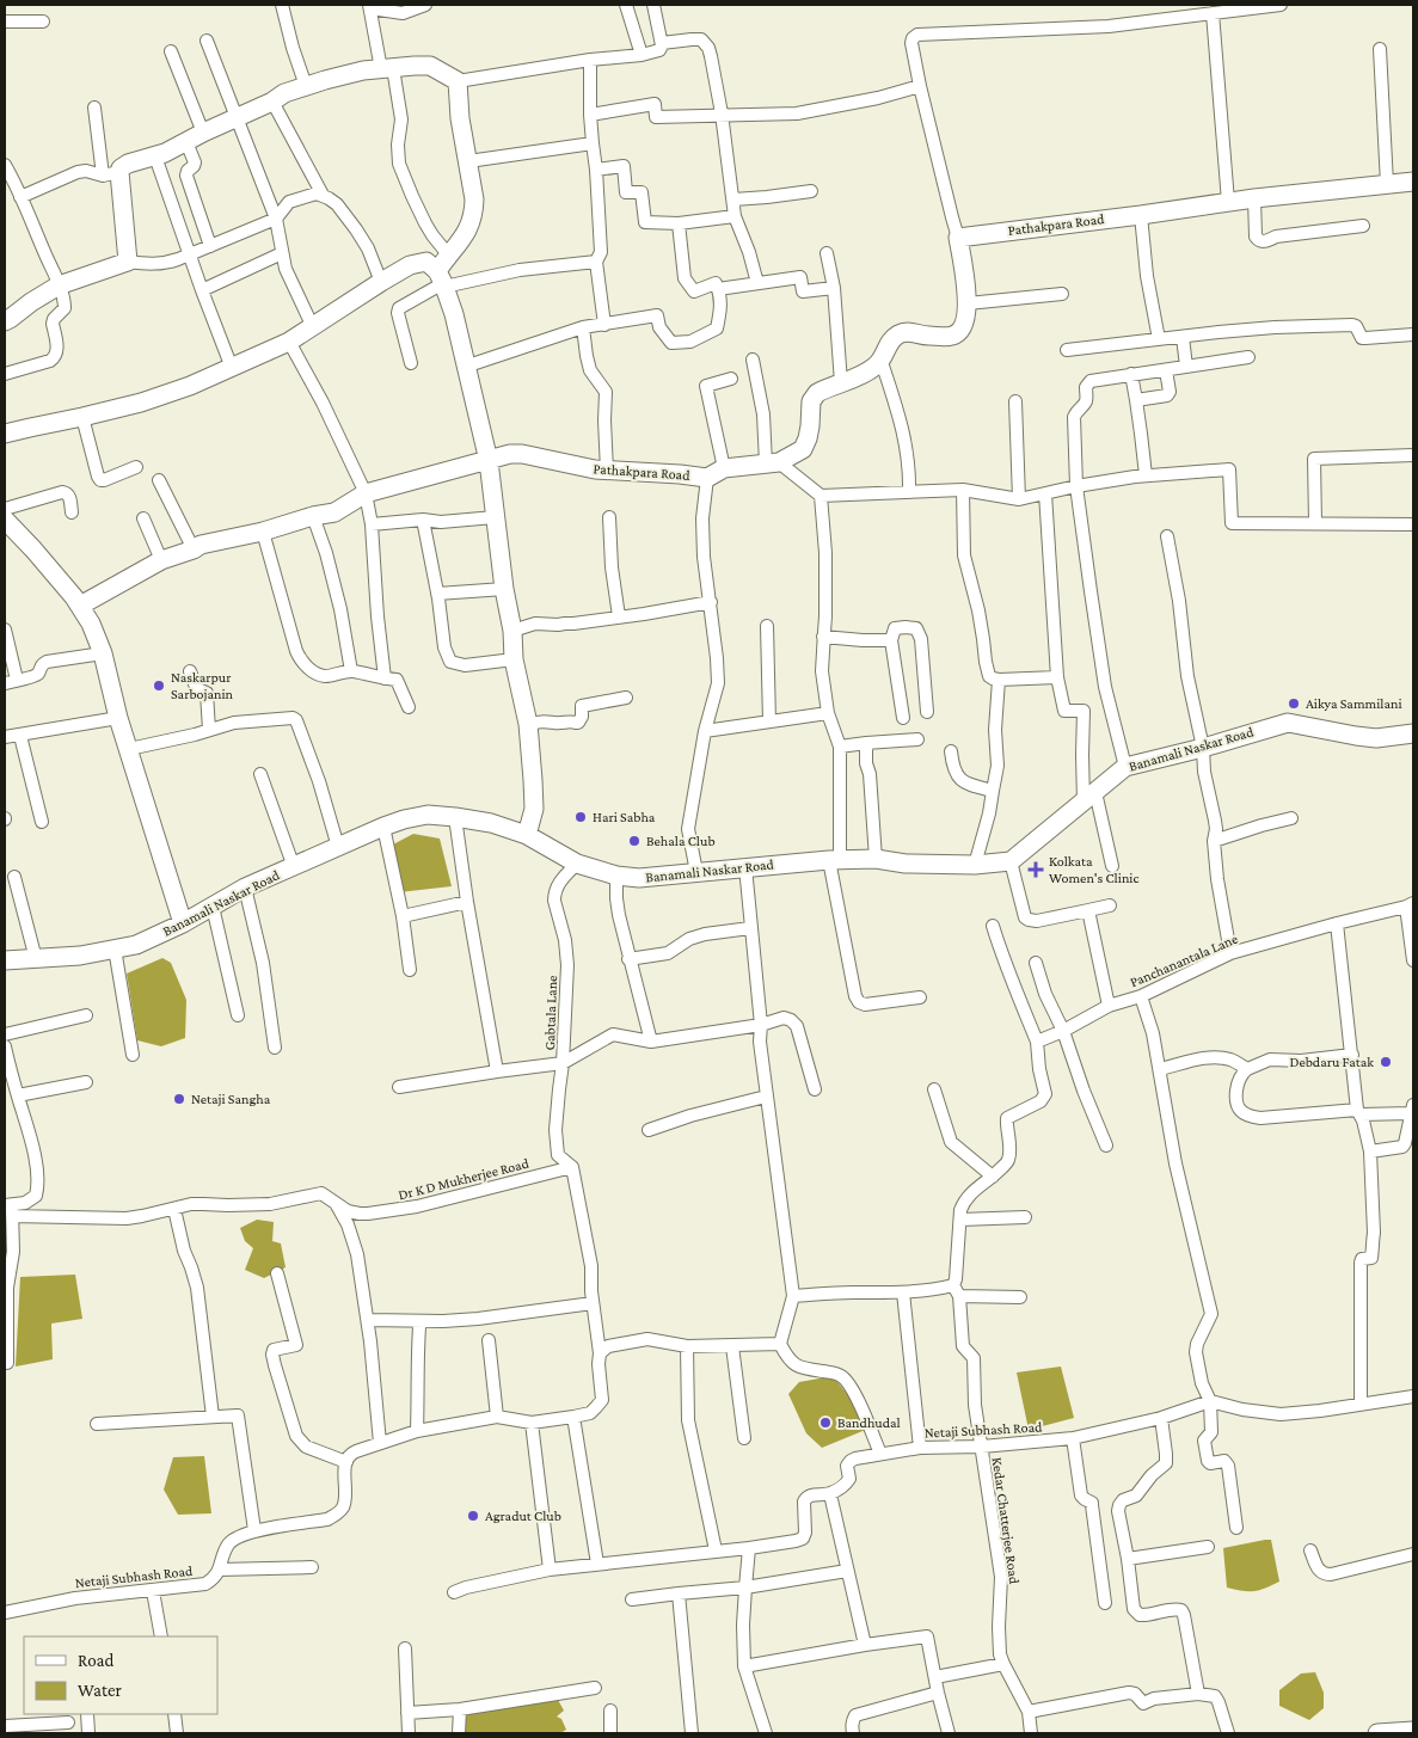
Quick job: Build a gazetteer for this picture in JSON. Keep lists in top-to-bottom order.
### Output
{
  "streets": {
    "street": [
      "Pathakpara Road",
      "Banamali Naskar Road",
      "Panchanantala Lane",
      "Gabtala Lane",
      "Dr K D Mukherjee Road",
      "Netaji Subhash Road",
      "Kedar Chatterjee Road"
    ]
  },
  "crossings": [
    ["Banamali Naskar Road", "Gabtala Lane"],
    ["Panchanantala Lane", "Kedar Chatterjee Road"],
    ["Gabtala Lane", "Dr K D Mukherjee Road"],
    ["Netaji Subhash Road", "Kedar Chatterjee Road"]
  ],
  "places": {
    "other": [
      "Naskarpur Sarbojanin",
      "Aikya Sammilani",
      "Hari Sabha",
      "Behala Club",
      "Debdaru Fatak",
      "Netaji Sangha",
      "Bandhudal",
      "Agradut Club"
    ],
    "health": ["Kolkata Women's Clinic"]
  },
  "legend": ["Road", "Water"]
}
